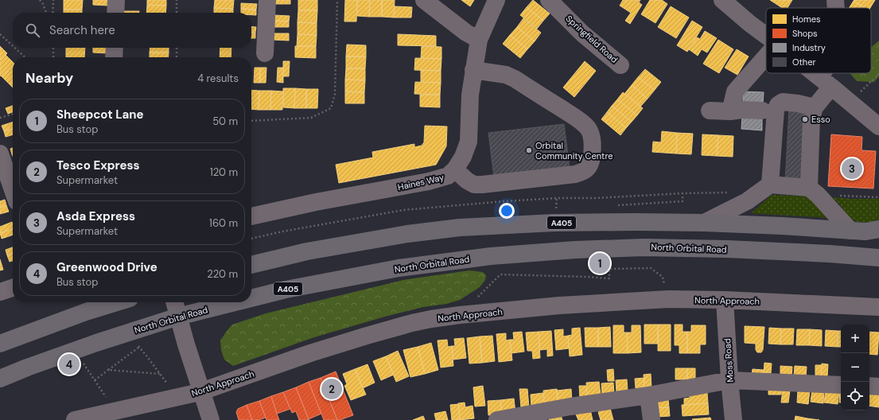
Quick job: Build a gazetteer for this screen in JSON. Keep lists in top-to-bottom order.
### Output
{
  "streets": {
    "highway": ["A405", "North Orbital Road"],
    "street": [
      "Springfield Road",
      "Haines Way",
      "North Approach",
      "Moss Road"
    ]
  },
  "crossings": [
    ["North Approach", "Moss Road"]
  ],
  "places": ["Esso", "Orbital Community Centre"],
  "legend": [
    "Homes",
    "Shops",
    "Industry",
    "Other"
  ],
  "page": {
    "search": "Search here",
    "heading": ["Nearby", "4 results"],
    "list": [
      {
        "mark": "1",
        "name": "Sheepcot Lane",
        "note": "Bus stop",
        "value": "50 m"
      },
      {
        "mark": "2",
        "name": "Tesco Express",
        "note": "Supermarket",
        "value": "120 m"
      },
      {
        "mark": "3",
        "name": "Asda Express",
        "note": "Supermarket",
        "value": "160 m"
      },
      {
        "mark": "4",
        "name": "Greenwood Drive",
        "note": "Bus stop",
        "value": "220 m"
      }
    ],
    "pins": [
      "3",
      "1",
      "4",
      "2"
    ],
    "map_buttons": ["+", "−"]
  }
}
